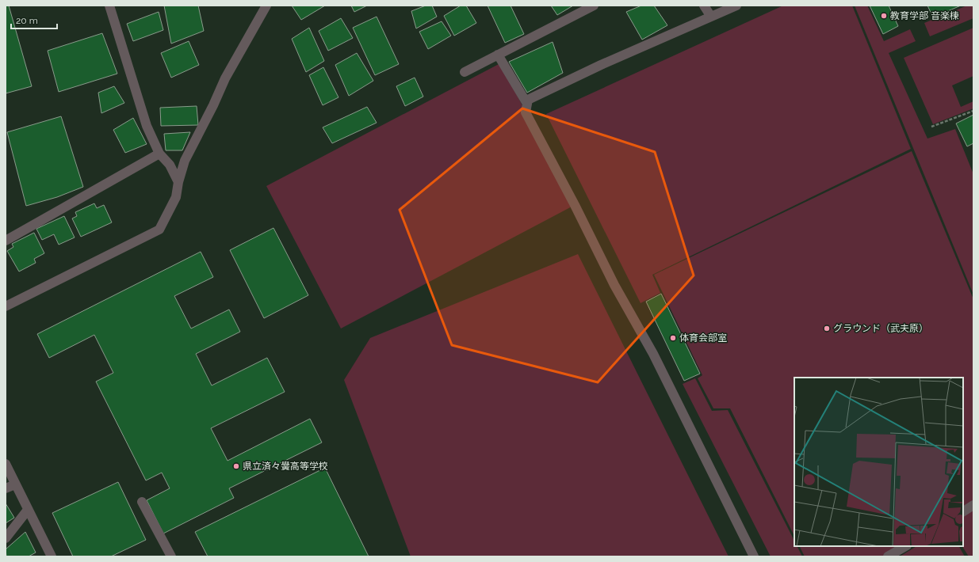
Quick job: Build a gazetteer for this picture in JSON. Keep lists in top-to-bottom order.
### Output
{
  "places": [
    "教育学部 音楽棟",
    "グラウンド（武夫原）",
    "体育会部室",
    "県立済々黌高等学校"
  ],
  "scale_bar": "20 m"
}
